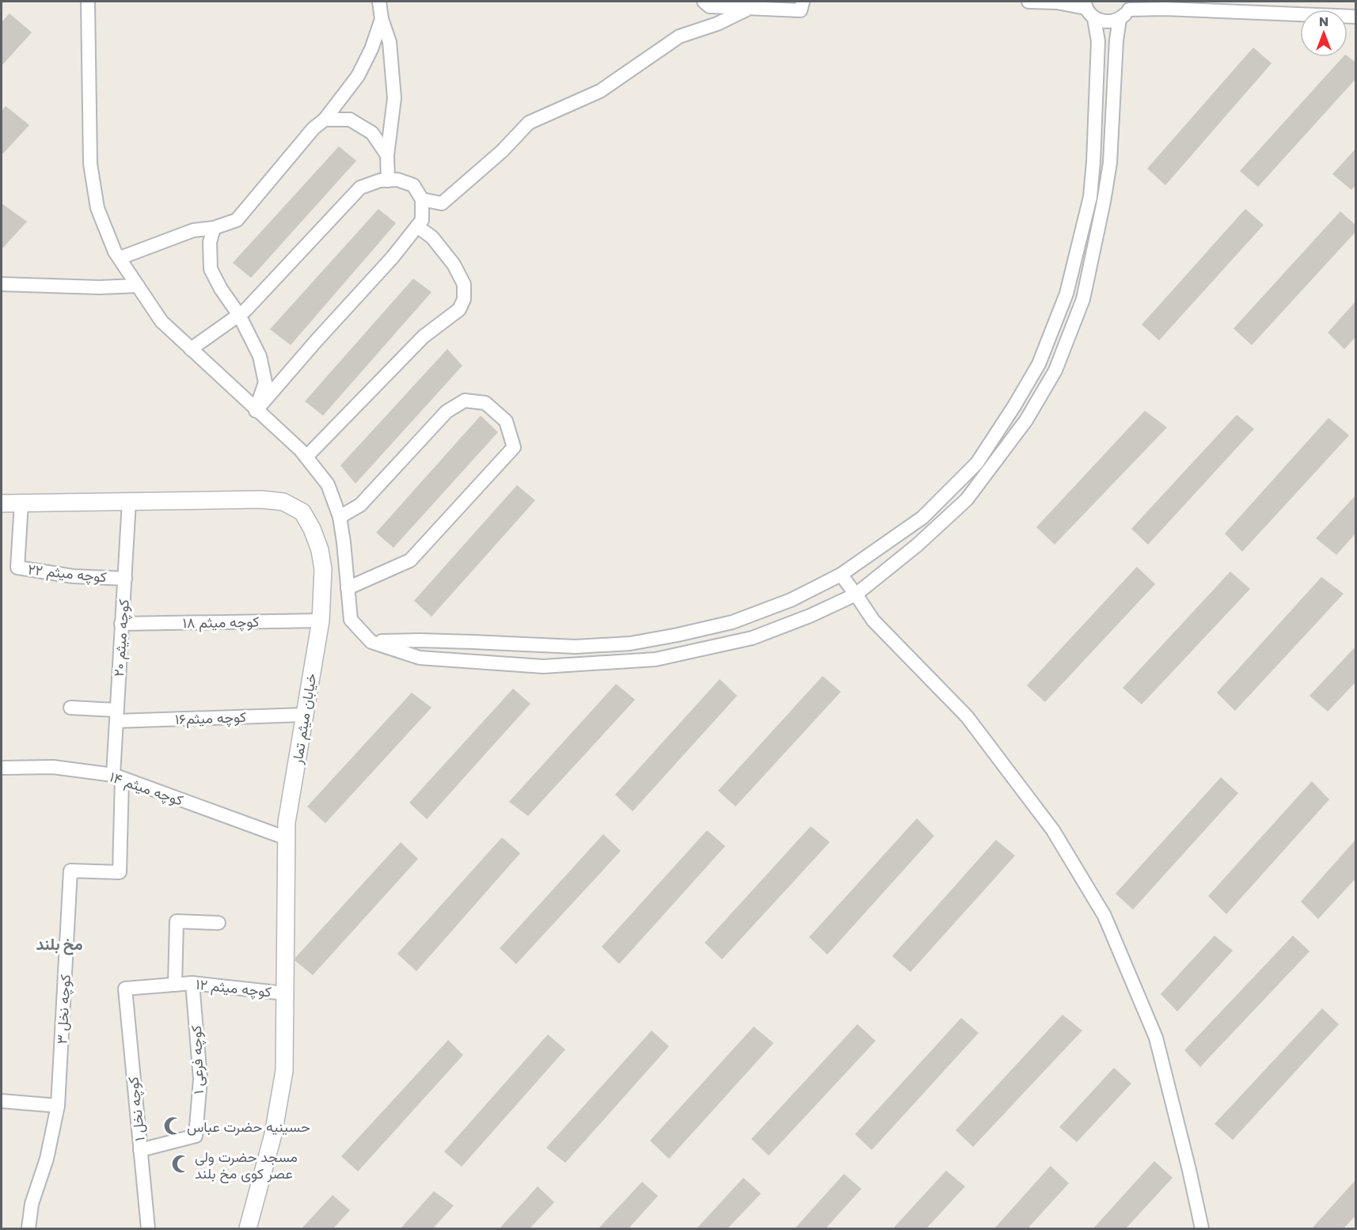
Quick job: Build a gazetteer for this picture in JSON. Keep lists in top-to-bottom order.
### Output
{
  "streets": {
    "street": [
      "کوچه میثم ۲۲",
      "کوچه میثم ۱۸",
      "کوچه میثم ۲۰",
      "کوچه میثم۱۶",
      "خیابان میثم تمار",
      "کوچه میثم ۱۴",
      "کوچه میثم ۱۲",
      "کوچه نخل ۳",
      "کوچه فرعی ۱",
      "کوچه نخل ۱"
    ]
  },
  "crossings": [
    ["کوچه میثم ۲۲", "کوچه میثم ۲۰"],
    ["کوچه میثم ۲۲", "خیابان میثم تمار"],
    ["کوچه میثم ۱۸", "کوچه میثم ۲۰"],
    ["کوچه میثم ۱۸", "خیابان میثم تمار"],
    ["کوچه میثم ۲۰", "کوچه میثم۱۶"],
    ["کوچه میثم ۲۰", "خیابان میثم تمار"],
    ["کوچه میثم ۲۰", "کوچه میثم ۱۴"],
    ["کوچه میثم ۲۰", "کوچه نخل ۳"],
    ["کوچه میثم۱۶", "خیابان میثم تمار"],
    ["خیابان میثم تمار", "کوچه میثم ۱۴"],
    ["خیابان میثم تمار", "کوچه میثم ۱۲"],
    ["کوچه میثم ۱۴", "کوچه نخل ۳"],
    ["کوچه میثم ۱۲", "کوچه فرعی ۱"],
    ["کوچه میثم ۱۲", "کوچه نخل ۱"],
    ["کوچه فرعی ۱", "کوچه نخل ۱"]
  ],
  "districts": ["مخ بلند"],
  "places": {
    "mosque": ["حسینیه حضرت عباس", "مسجد حضرت ولی عصر کوی مخ بلند"]
  },
  "north": "top"
}
